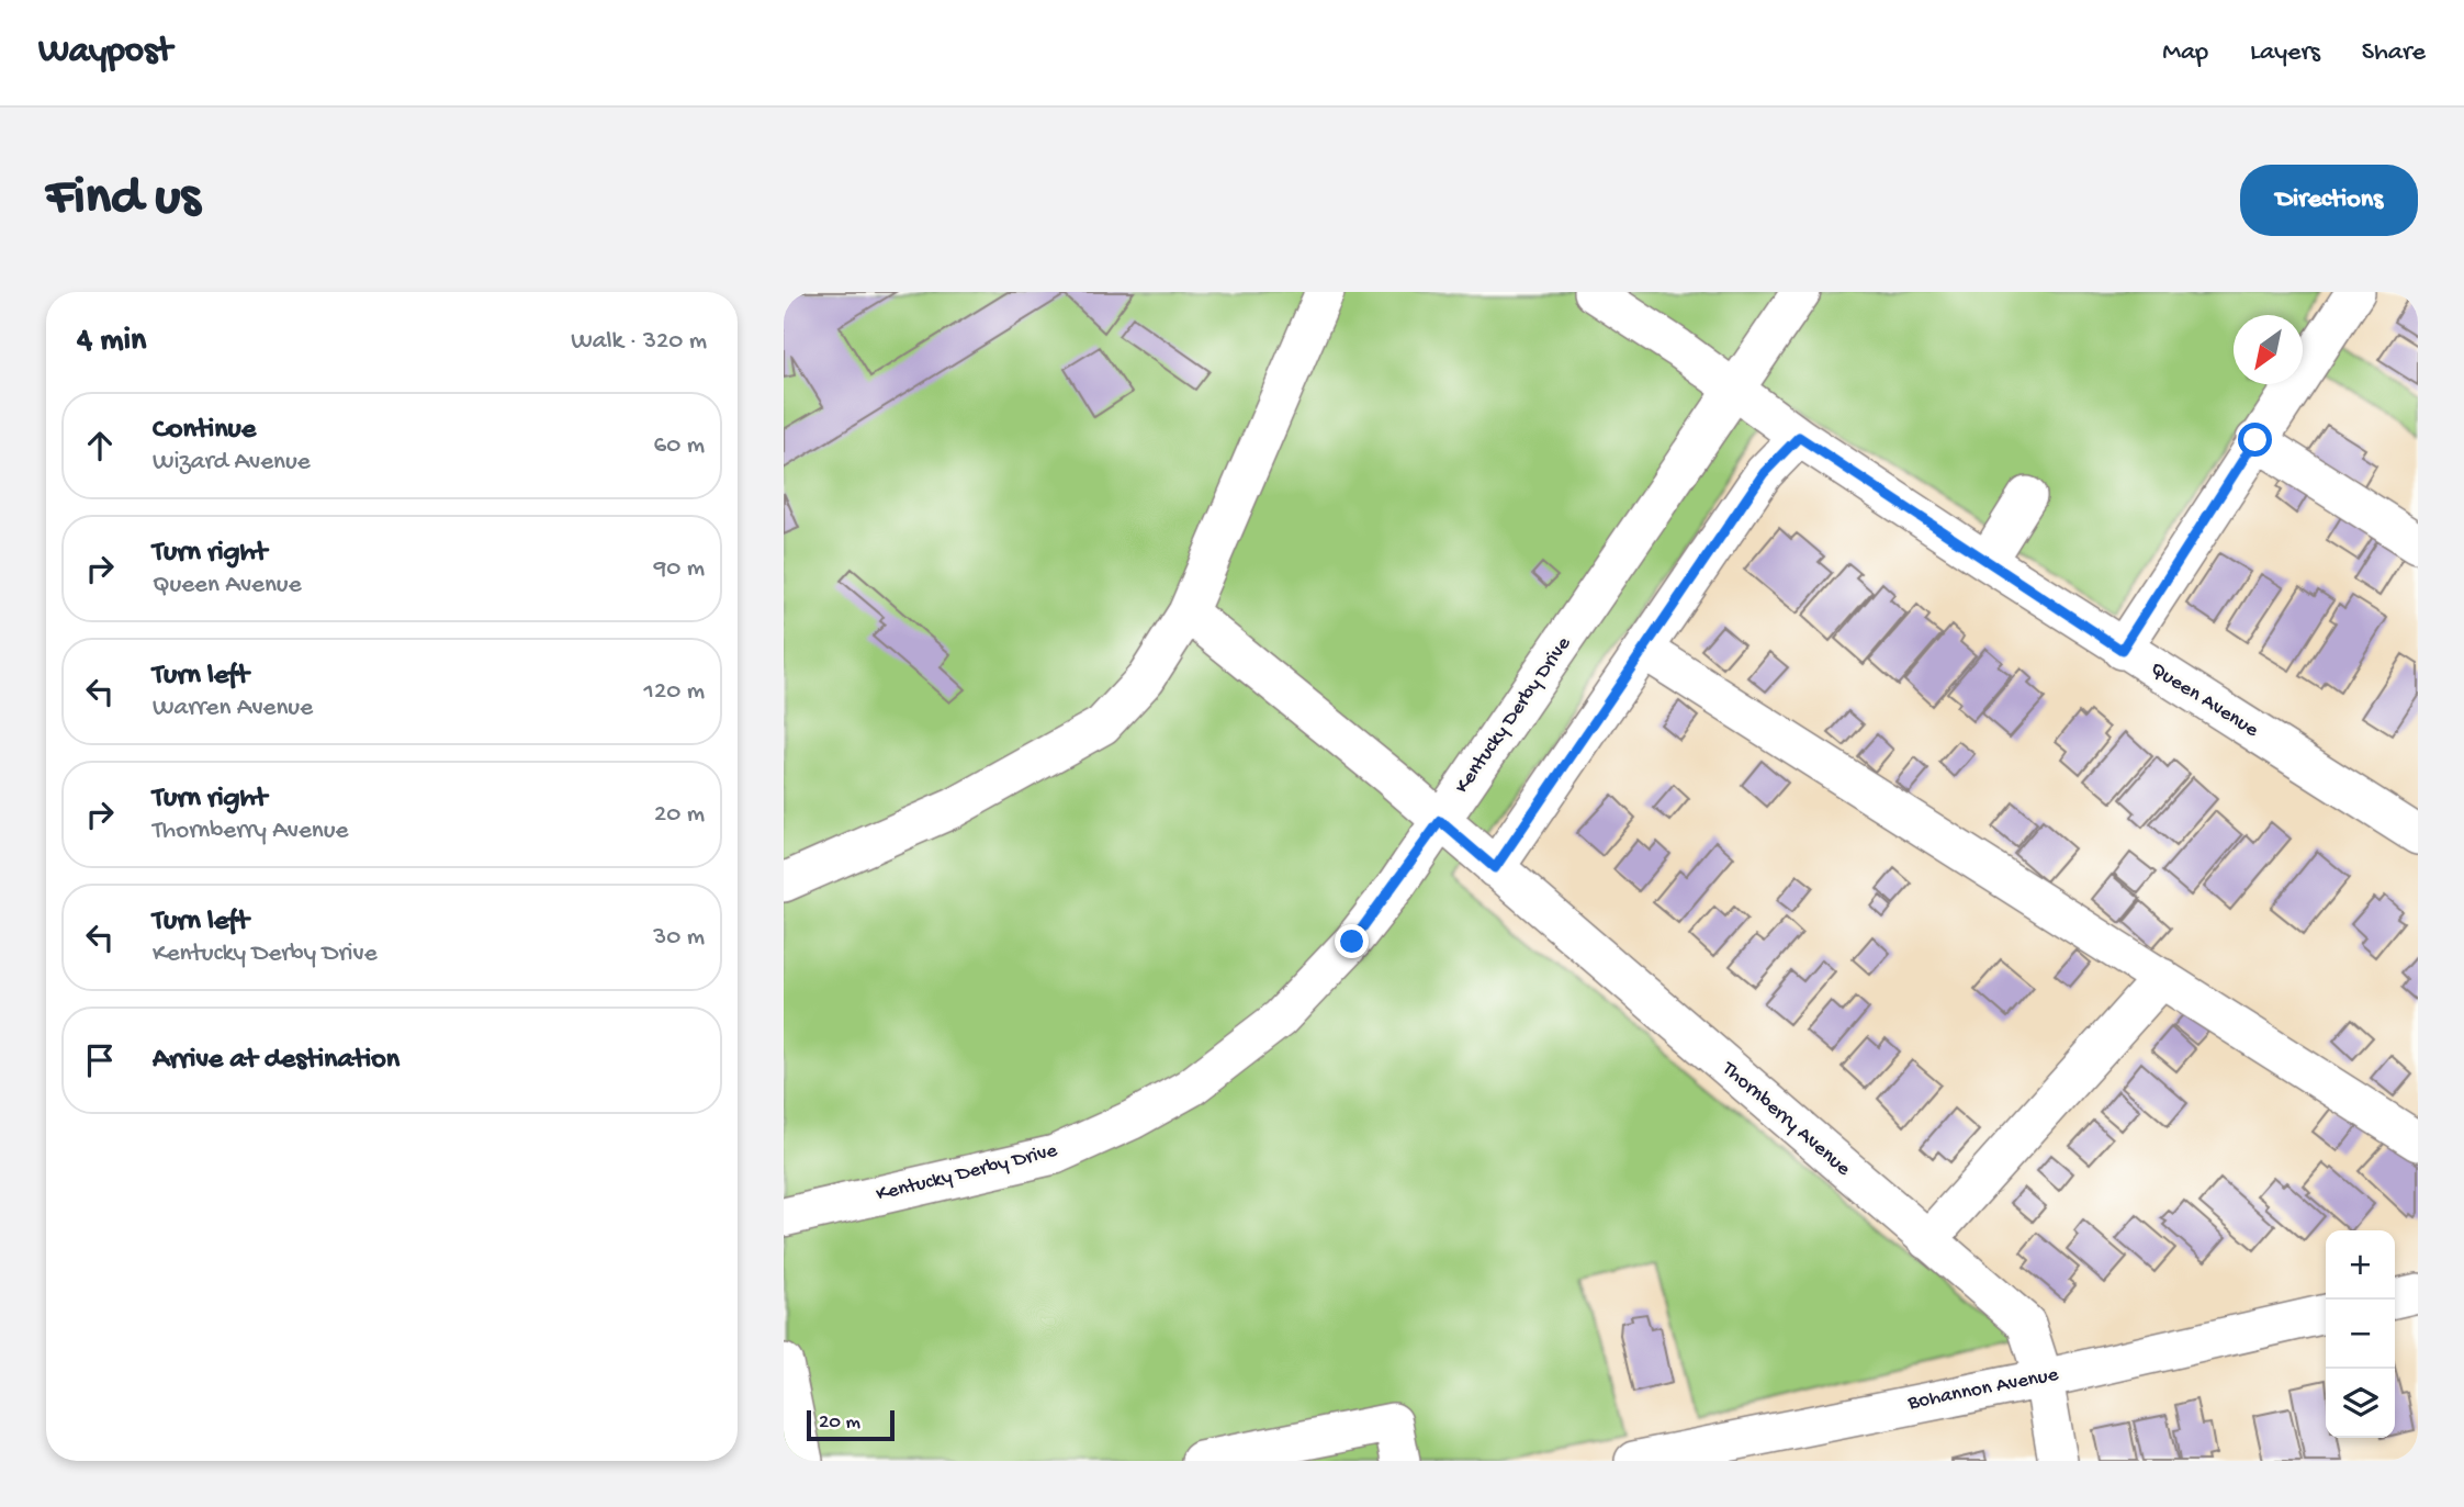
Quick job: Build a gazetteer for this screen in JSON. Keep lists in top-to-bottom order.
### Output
{
  "streets": {
    "street": [
      "Queen Avenue",
      "Kentucky Derby Drive",
      "Thornberry Avenue",
      "Bohannon Avenue"
    ]
  },
  "crossings": [
    ["Queen Avenue", "Kentucky Derby Drive"],
    ["Kentucky Derby Drive", "Thornberry Avenue"],
    ["Thornberry Avenue", "Bohannon Avenue"]
  ],
  "scale_bar": "20 m",
  "north": "bottom left",
  "page": {
    "header": "Waypost",
    "nav": ["Map", "Layers", "Share"],
    "buttons": "Directions",
    "title": "Find us",
    "heading": ["4 min", "Walk · 320 m"],
    "list": [
      ["Continue", "Wizard Avenue", "60 m"],
      ["Turn right", "Queen Avenue", "90 m"],
      ["Turn left", "Warren Avenue", "120 m"],
      ["Turn right", "Thornberry Avenue", "20 m"],
      ["Turn left", "Kentucky Derby Drive", "30 m"],
      "Arrive at destination"
    ],
    "map_buttons": ["+", "−"],
    "scale": "20 m"
  }
}
